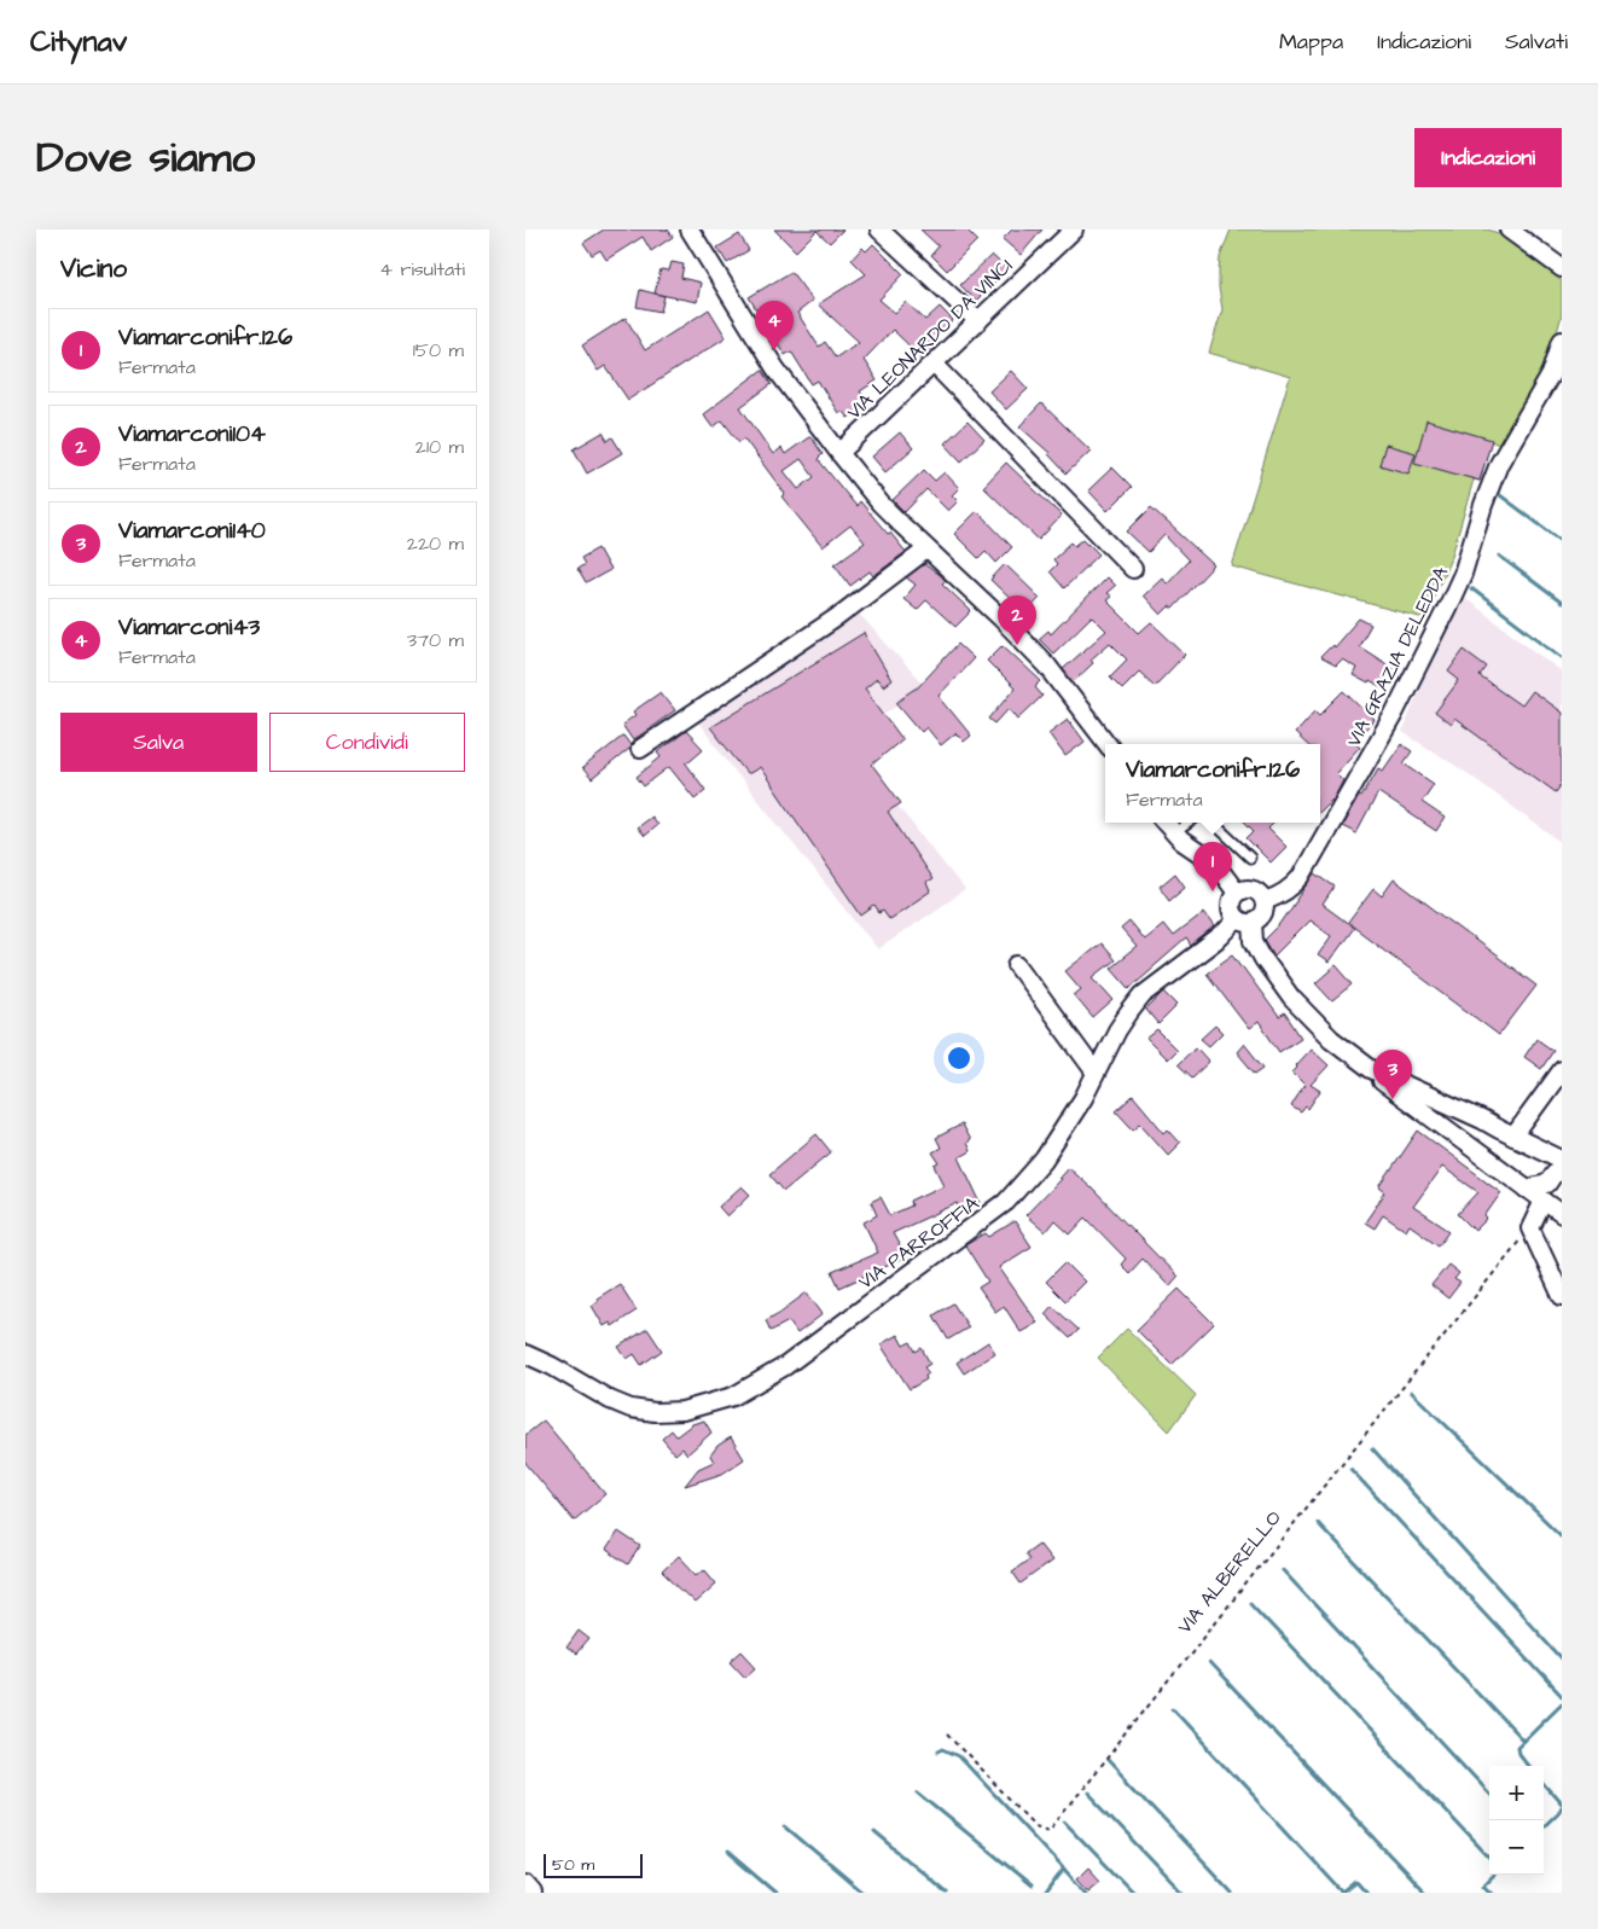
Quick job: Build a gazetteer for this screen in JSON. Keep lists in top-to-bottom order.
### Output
{
  "streets": {
    "street": ["VIA LEONARDO DA VINCI", "VIA GRAZIA DELEDDA", "VIA PARROFFIA"],
    "path": ["VIA ALBERELLO"]
  },
  "crossings": [
    ["VIA GRAZIA DELEDDA", "VIA PARROFFIA"]
  ],
  "scale_bar": "50 m",
  "page": {
    "header": "Citynav",
    "nav": ["Mappa", "Indicazioni", "Salvati"],
    "title": "Dove siamo",
    "buttons": [
      "Indicazioni",
      ["Salva", "Condividi"]
    ],
    "heading": ["Vicino", "4 risultati"],
    "pins": [
      "4",
      "2",
      "1",
      "3"
    ],
    "list": [
      {
        "mark": "1",
        "name": "Viamarconifr.126",
        "note": "Fermata",
        "value": "150 m"
      },
      {
        "mark": "2",
        "name": "Viamarconi104",
        "note": "Fermata",
        "value": "210 m"
      },
      {
        "mark": "3",
        "name": "Viamarconi140",
        "note": "Fermata",
        "value": "220 m"
      },
      {
        "mark": "4",
        "name": "Viamarconi43",
        "note": "Fermata",
        "value": "370 m"
      }
    ],
    "popup": ["Viamarconifr.126", "Fermata"],
    "map_buttons": ["+", "−"],
    "scale": "50 m"
  }
}
